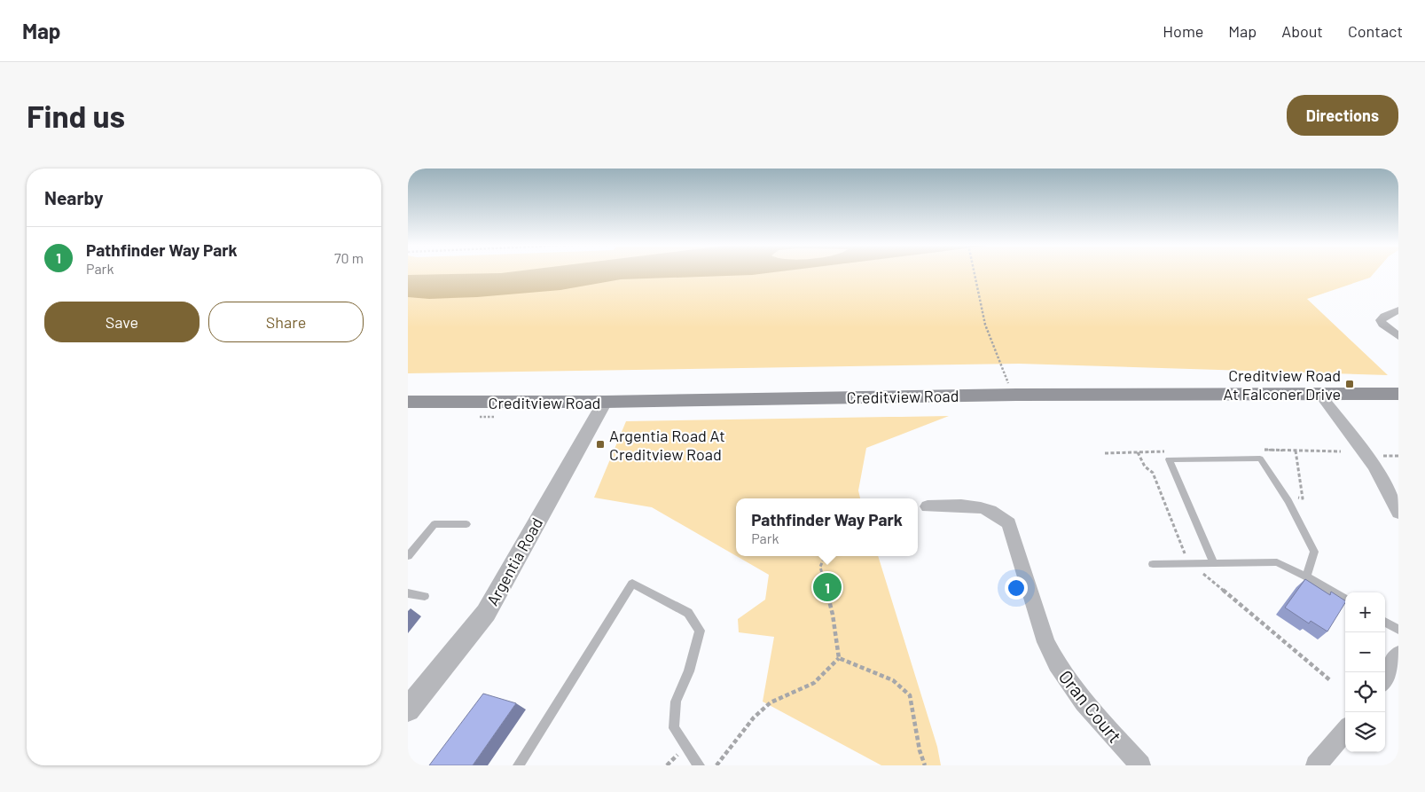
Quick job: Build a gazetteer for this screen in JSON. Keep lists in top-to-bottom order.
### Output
{
  "streets": {
    "main road": ["Creditview Road"],
    "street": ["Argentia Road", "Oran Court"]
  },
  "crossings": [
    ["Creditview Road", "Argentia Road"]
  ],
  "places": {
    "transit": ["Creditview Road At Falconer Drive", "Argentia Road At Creditview Road"]
  },
  "page": {
    "header": "Map",
    "nav": [
      "Home",
      "Map",
      "About",
      "Contact"
    ],
    "buttons": [
      "Directions",
      ["Save", "Share"]
    ],
    "title": "Find us",
    "heading": "Nearby",
    "list": [
      {
        "mark": "1",
        "name": "Pathfinder Way Park",
        "note": "Park",
        "value": "70 m"
      }
    ],
    "popup": ["Pathfinder Way Park", "Park"],
    "pins": "1",
    "map_buttons": ["+", "−"]
  }
}
